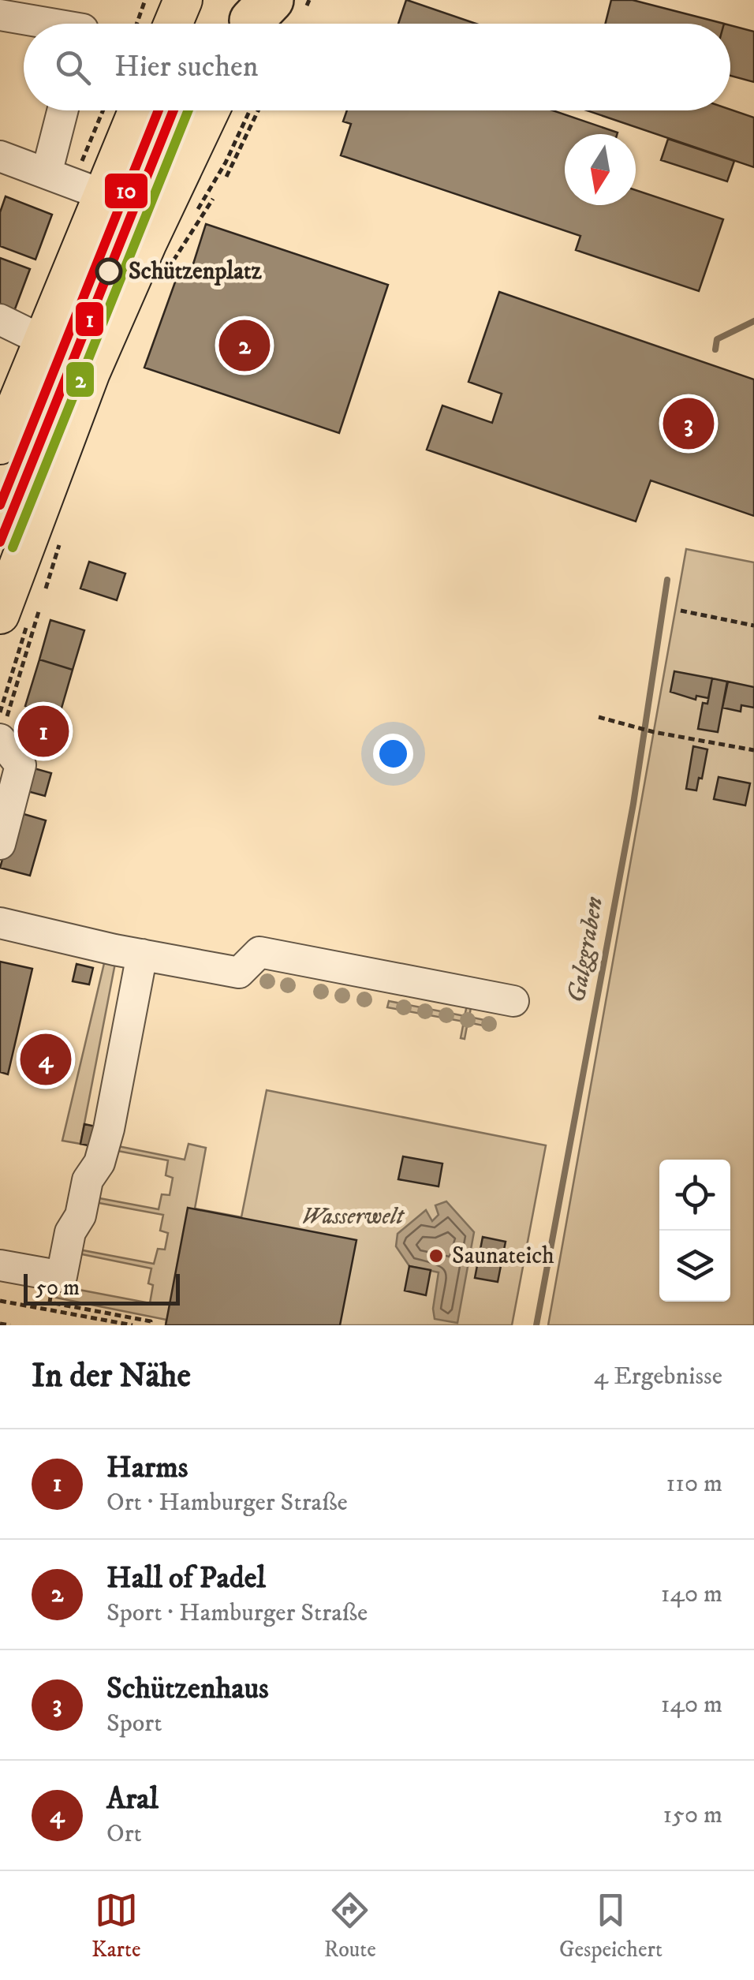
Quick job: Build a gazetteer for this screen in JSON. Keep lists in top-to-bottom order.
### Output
{
  "water": ["Galggraben"],
  "parks": ["Wasserwelt"],
  "places": ["Schützenplatz", "Saunateich"],
  "lines": ["transit line 1", "transit line 2", "transit line 10"],
  "scale_bar": "50 m",
  "north": "bottom",
  "page": {
    "search": "Hier suchen",
    "pins": [
      "2",
      "3",
      "1",
      "4"
    ],
    "scale": "50 m",
    "heading": ["In der Nähe", "4 Ergebnisse"],
    "list": [
      {
        "mark": "1",
        "name": "Harms",
        "note": "Ort · Hamburger Straße",
        "value": "110 m"
      },
      {
        "mark": "2",
        "name": "Hall of Padel",
        "note": "Sport · Hamburger Straße",
        "value": "140 m"
      },
      {
        "mark": "3",
        "name": "Schützenhaus",
        "note": "Sport",
        "value": "140 m"
      },
      {
        "mark": "4",
        "name": "Aral",
        "note": "Ort",
        "value": "150 m"
      }
    ],
    "nav": ["Karte", "Route", "Gespeichert"]
  }
}
